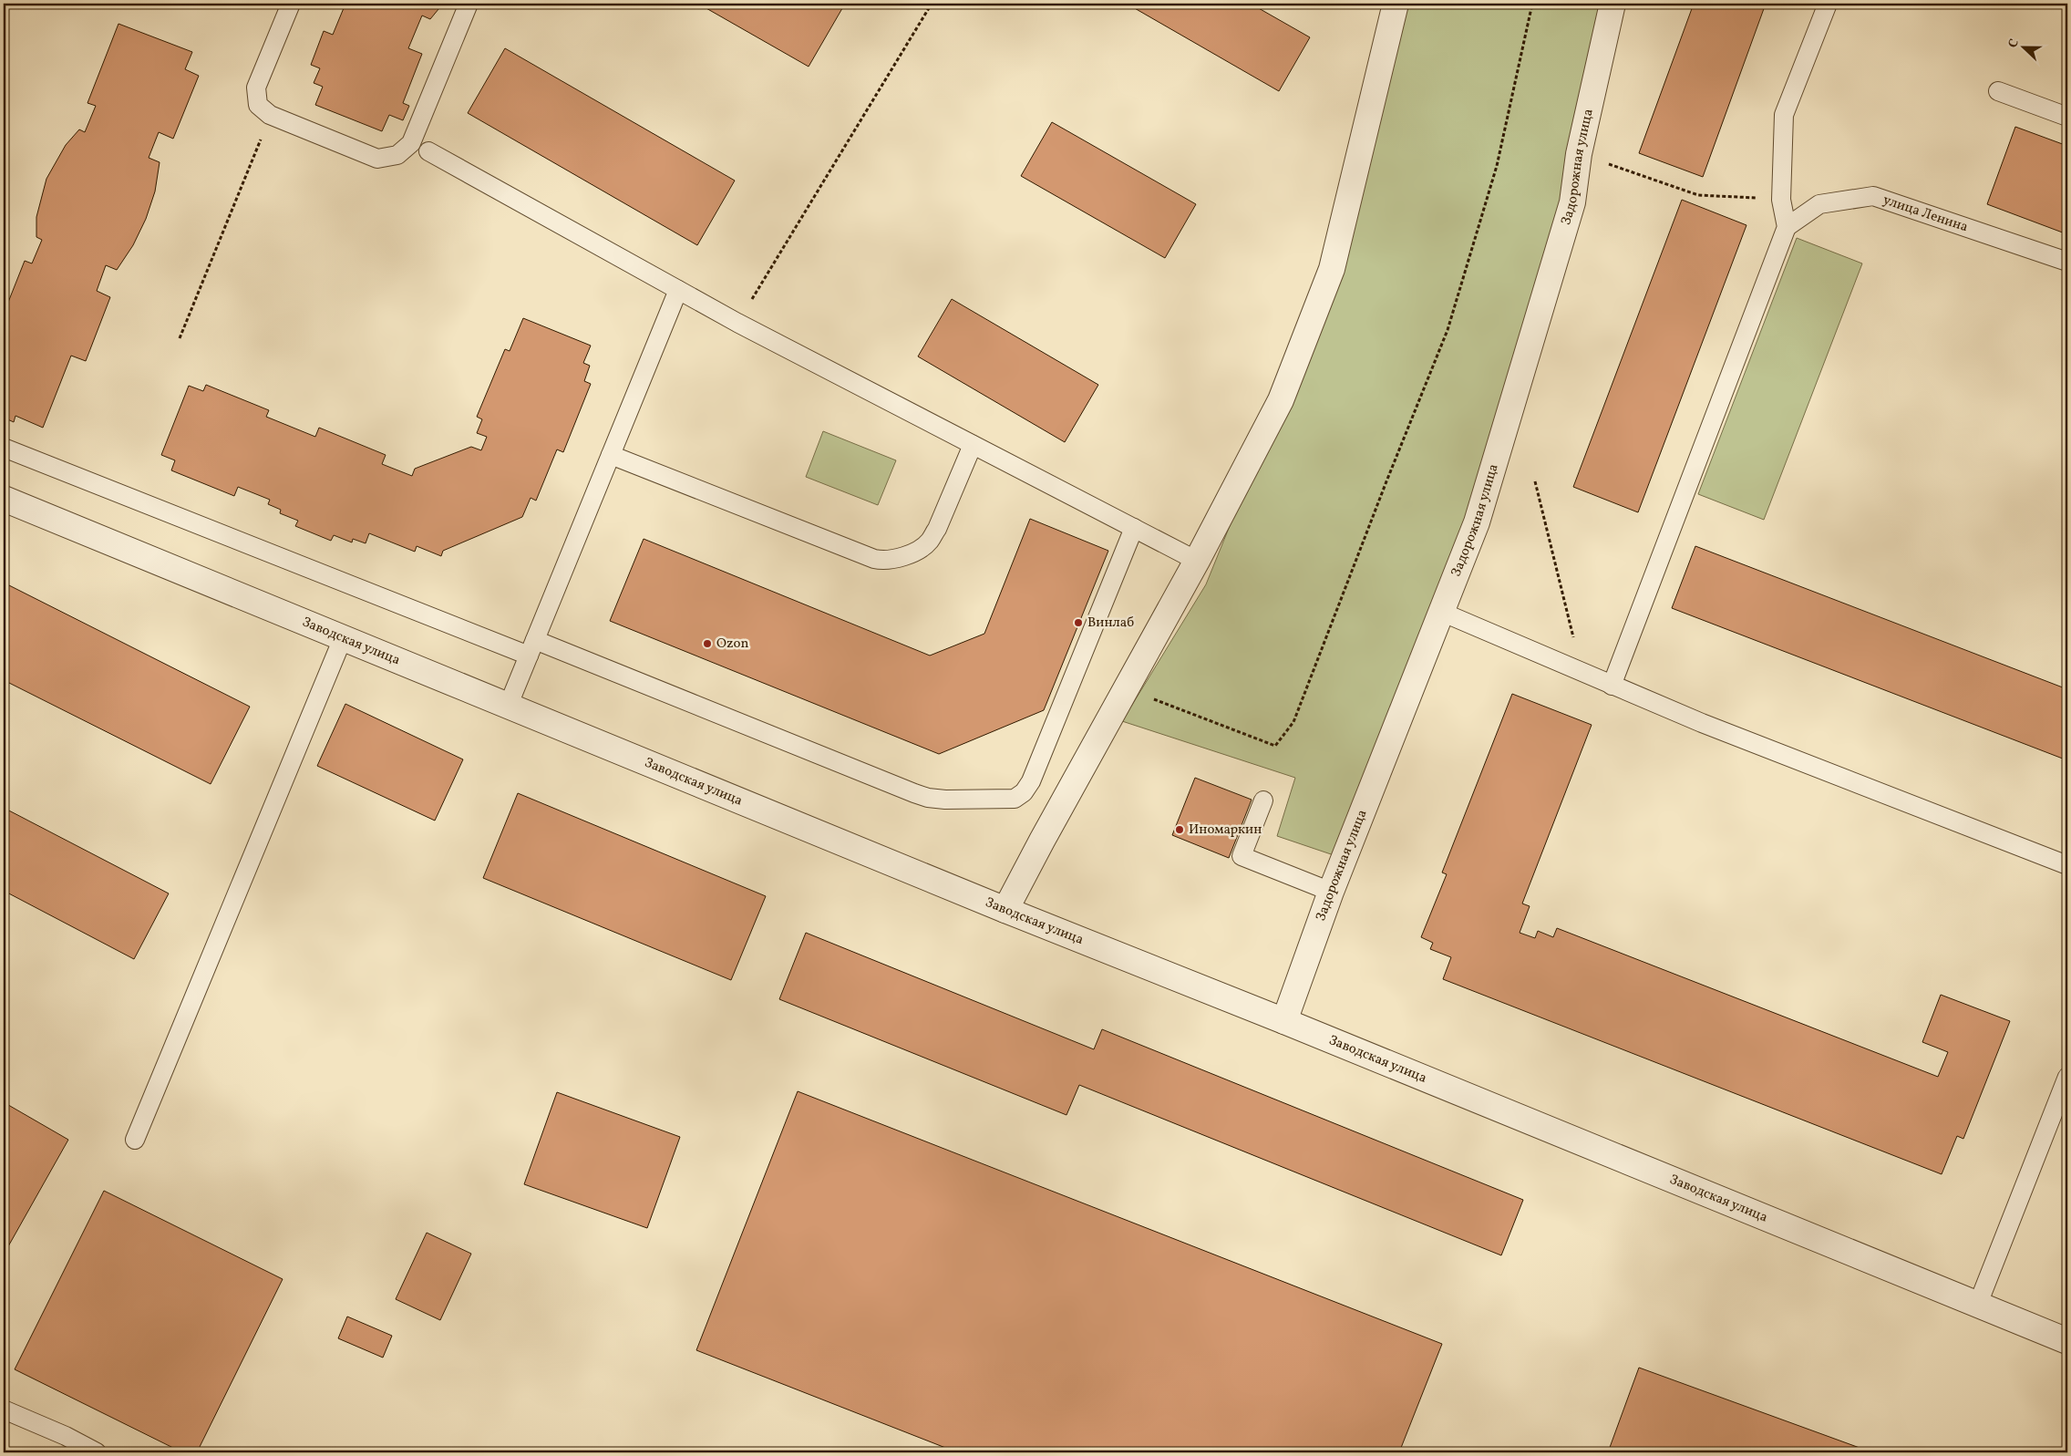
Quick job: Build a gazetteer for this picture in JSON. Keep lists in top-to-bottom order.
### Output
{
  "streets": {
    "street": ["Задорожная улица", "Заводская улица"],
    "lane": ["улица Ленина"]
  },
  "crossings": [
    ["Задорожная улица", "Заводская улица"]
  ],
  "places": ["Винлаб", "Ozon", "Иномаркин"],
  "north": "left"
}
